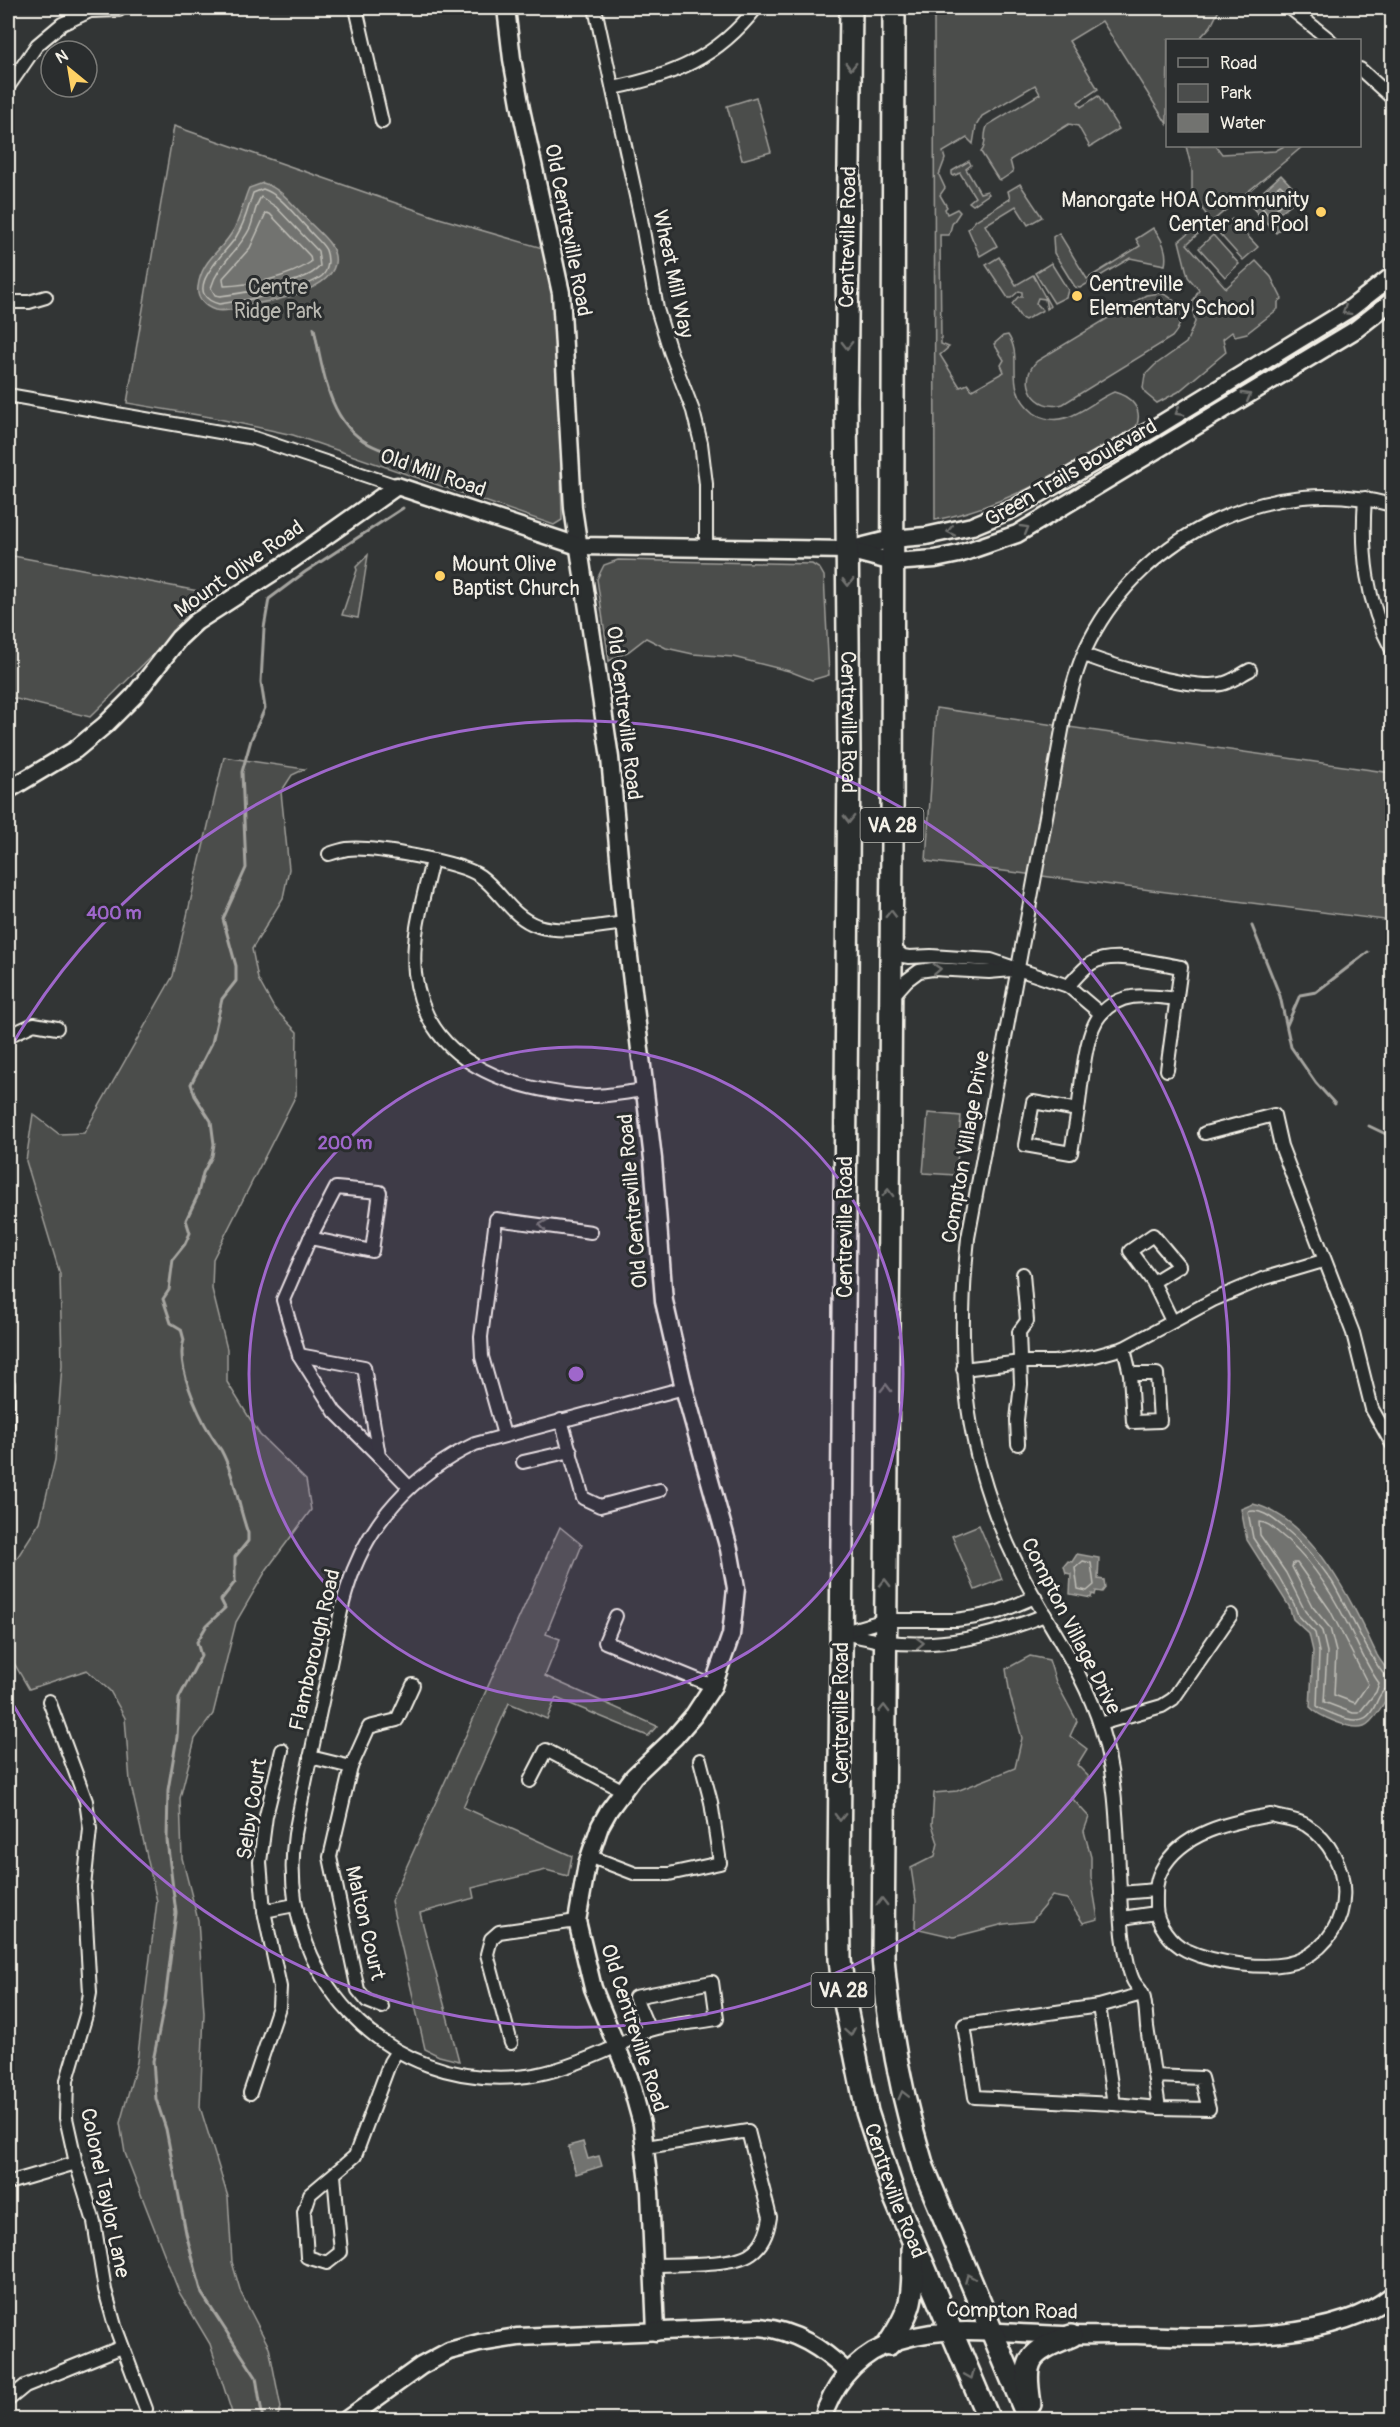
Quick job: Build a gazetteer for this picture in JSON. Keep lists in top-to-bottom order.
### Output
{
  "streets": {
    "highway": ["Centreville Road", "VA 28"],
    "street": [
      "Old Centreville Road",
      "Wheat Mill Way",
      "Old Mill Road",
      "Green Trails Boulevard",
      "Mount Olive Road",
      "Compton Village Drive",
      "Flamborough Road",
      "Selby Court",
      "Malton Court",
      "Colonel Taylor Lane",
      "Compton Road"
    ]
  },
  "crossings": [
    ["Old Centreville Road", "Old Mill Road"],
    ["Old Centreville Road", "Flamborough Road"],
    ["Centreville Road", "Old Mill Road"],
    ["Centreville Road", "Green Trails Boulevard"],
    ["Centreville Road", "Compton Road"],
    ["Wheat Mill Way", "Old Mill Road"],
    ["Old Mill Road", "Green Trails Boulevard"],
    ["Old Mill Road", "Mount Olive Road"]
  ],
  "parks": ["Centre Ridge Park"],
  "places": ["Manorgate HOA Community Center and Pool", "Centreville Elementary School", "Mount Olive Baptist Church"],
  "legend": ["Road", "Park", "Water"],
  "north": "top left",
  "rings": ["400 m", "200 m"]
}
